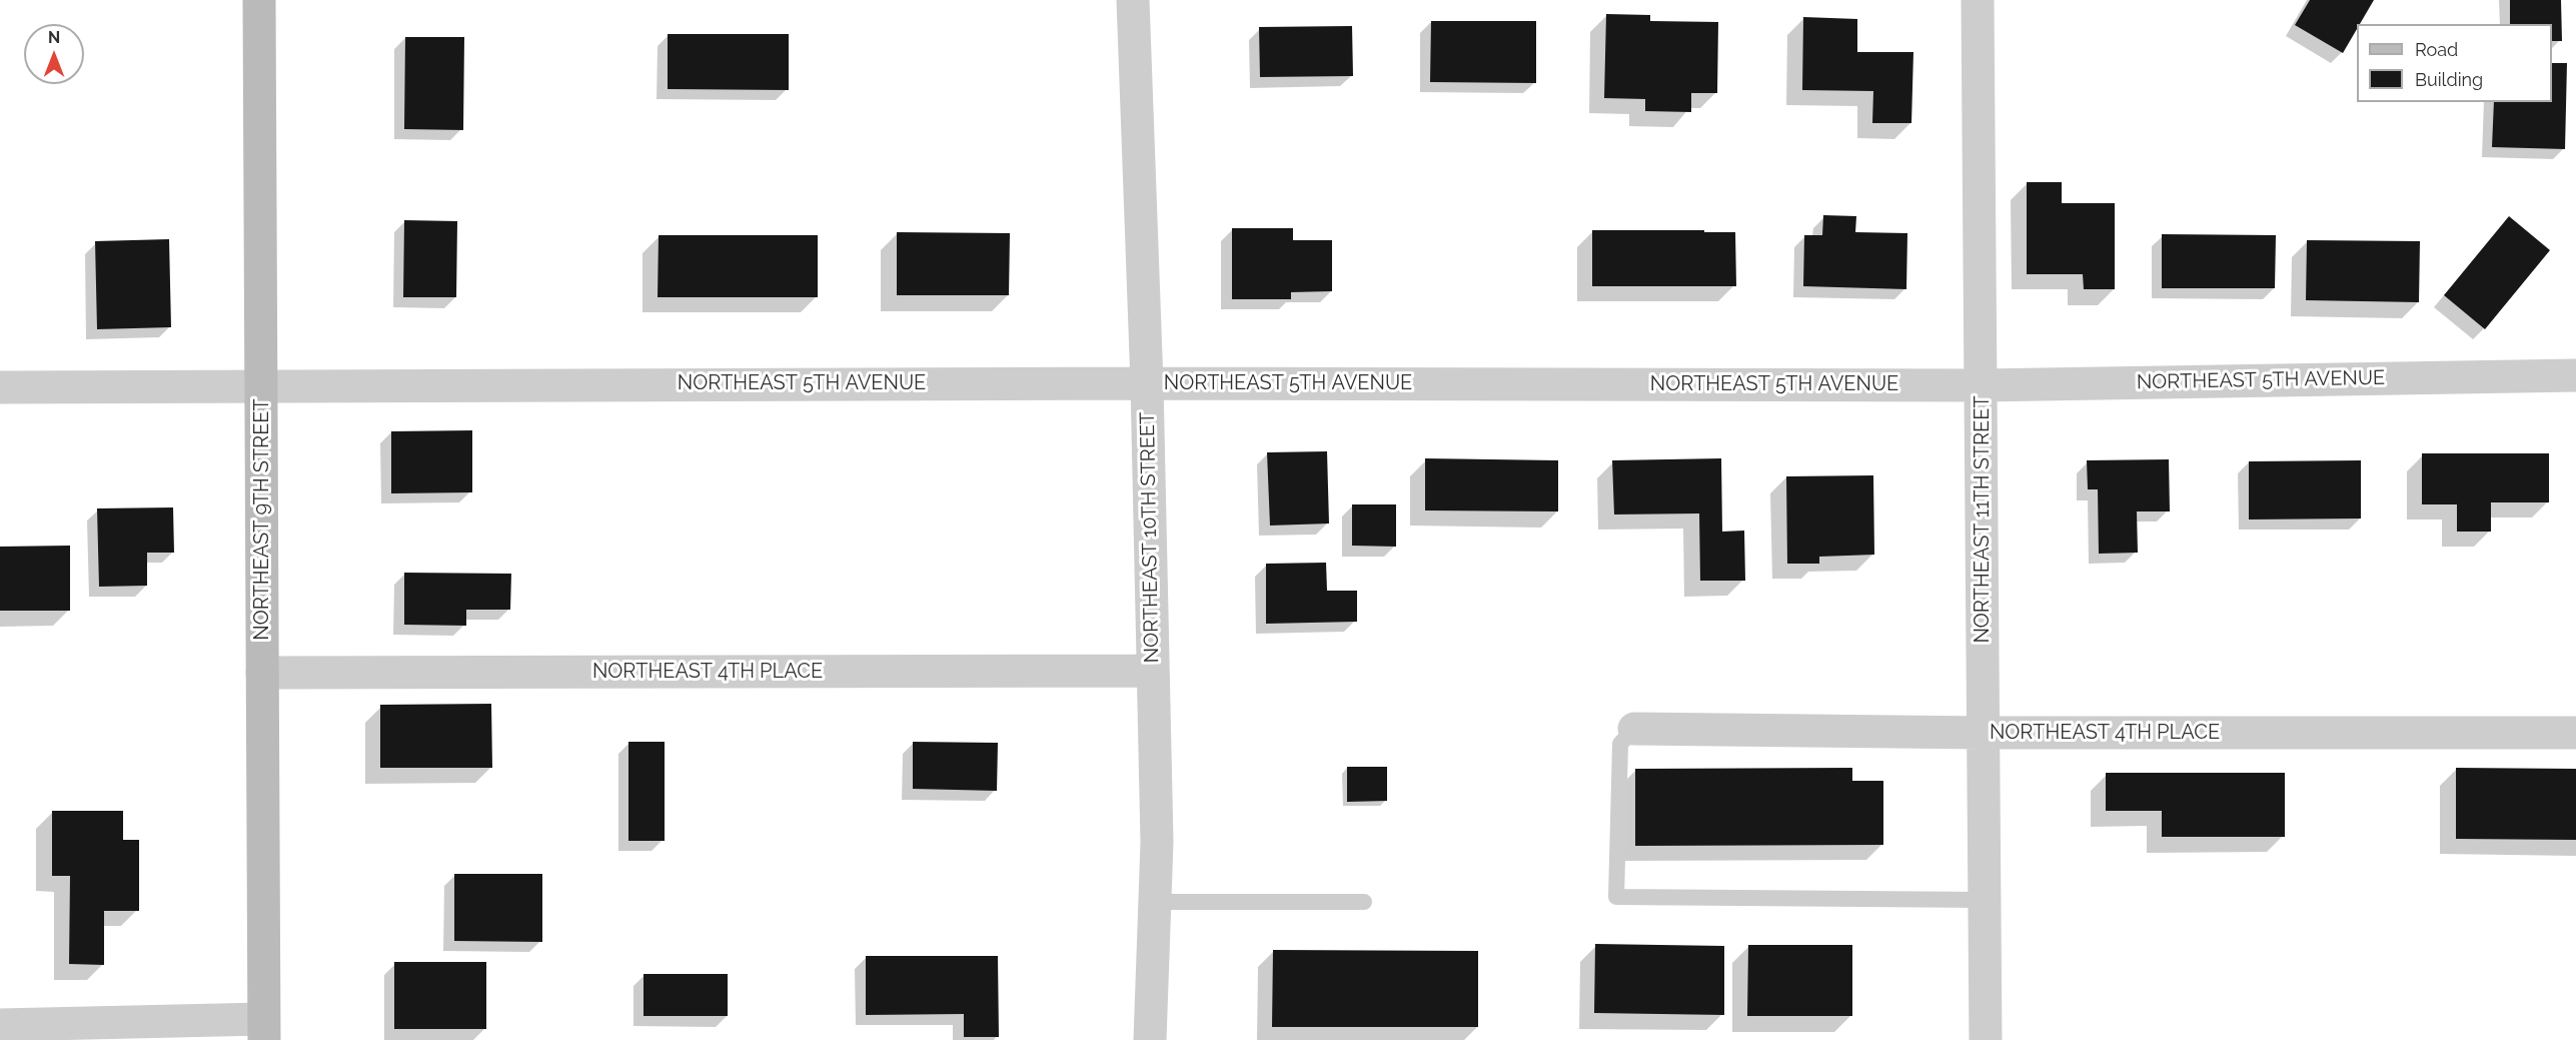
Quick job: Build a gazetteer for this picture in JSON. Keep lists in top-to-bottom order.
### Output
{
  "streets": {
    "street": [
      "NORTHEAST 5TH AVENUE",
      "NORTHEAST 9TH STREET",
      "NORTHEAST 11TH STREET",
      "NORTHEAST 10TH STREET",
      "NORTHEAST 4TH PLACE"
    ]
  },
  "crossings": [
    ["NORTHEAST 5TH AVENUE", "NORTHEAST 9TH STREET"],
    ["NORTHEAST 5TH AVENUE", "NORTHEAST 11TH STREET"],
    ["NORTHEAST 5TH AVENUE", "NORTHEAST 10TH STREET"],
    ["NORTHEAST 9TH STREET", "NORTHEAST 4TH PLACE"],
    ["NORTHEAST 11TH STREET", "NORTHEAST 4TH PLACE"],
    ["NORTHEAST 10TH STREET", "NORTHEAST 4TH PLACE"]
  ],
  "legend": ["Road", "Building"],
  "north": "top"
}
